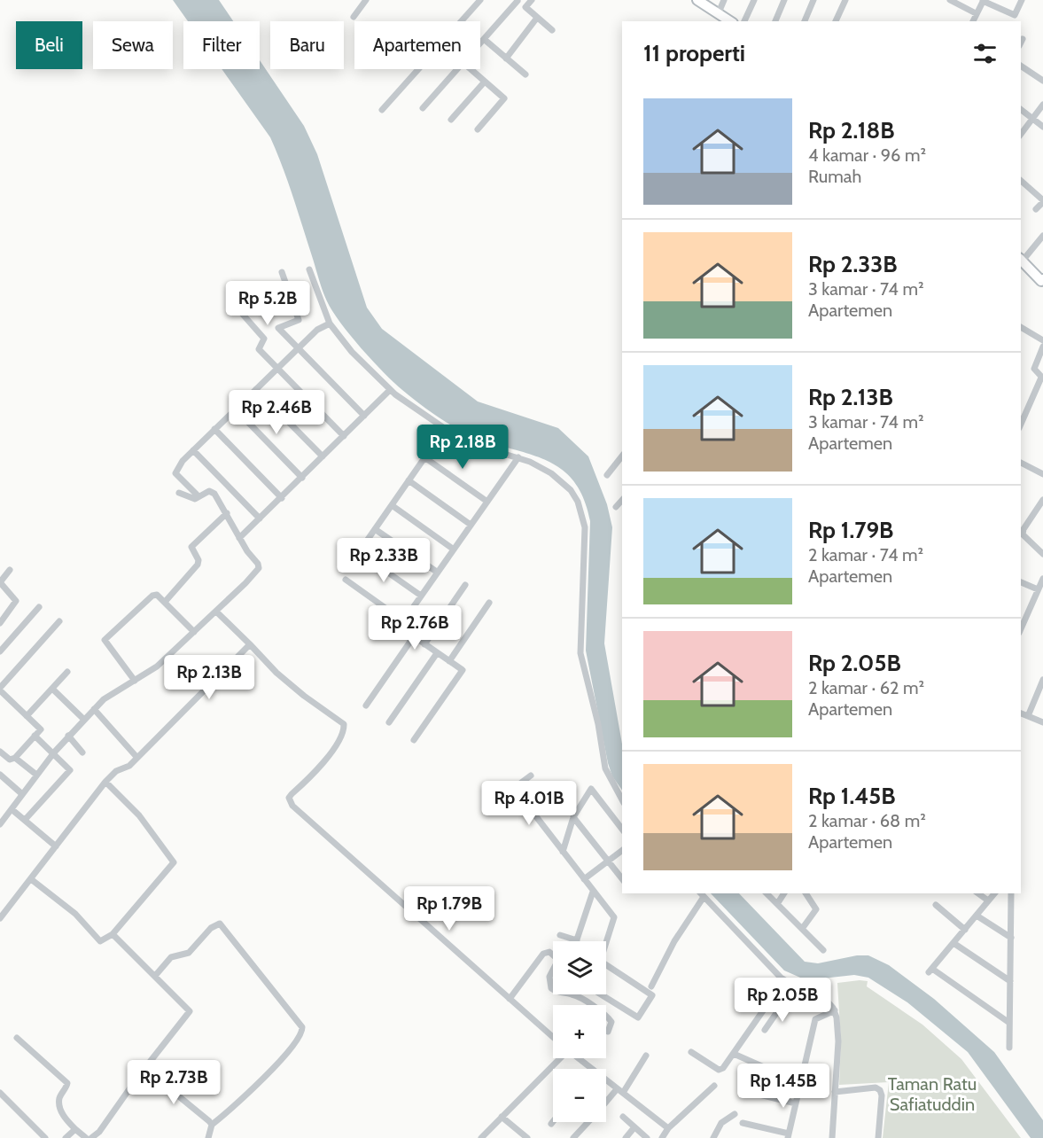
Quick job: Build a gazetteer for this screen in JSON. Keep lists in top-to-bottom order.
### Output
{
  "parks": ["Taman Ratu Safiatuddin"],
  "page": {
    "chip": [
      "Beli",
      "Sewa",
      "Filter",
      "Baru",
      "Apartemen"
    ],
    "heading": "11 properti",
    "list": [
      {
        "name": "Rp 2.18B",
        "note": "4 kamar · 96 m² · Rumah"
      },
      {
        "name": "Rp 2.33B",
        "note": "3 kamar · 74 m² · Apartemen"
      },
      {
        "name": "Rp 2.13B",
        "note": "3 kamar · 74 m² · Apartemen"
      },
      {
        "name": "Rp 1.79B",
        "note": "2 kamar · 74 m² · Apartemen"
      },
      {
        "name": "Rp 2.05B",
        "note": "2 kamar · 62 m² · Apartemen"
      },
      {
        "name": "Rp 1.45B",
        "note": "2 kamar · 68 m² · Apartemen"
      }
    ],
    "price": [
      "Rp 5.2B",
      "Rp 2.46B",
      "Rp 2.18B",
      "Rp 2.33B",
      "Rp 2.76B",
      "Rp 2.13B",
      "Rp 4.01B",
      "Rp 1.79B",
      "Rp 2.05B",
      "Rp 2.73B",
      "Rp 1.45B"
    ],
    "map_buttons": ["+", "−"]
  }
}
